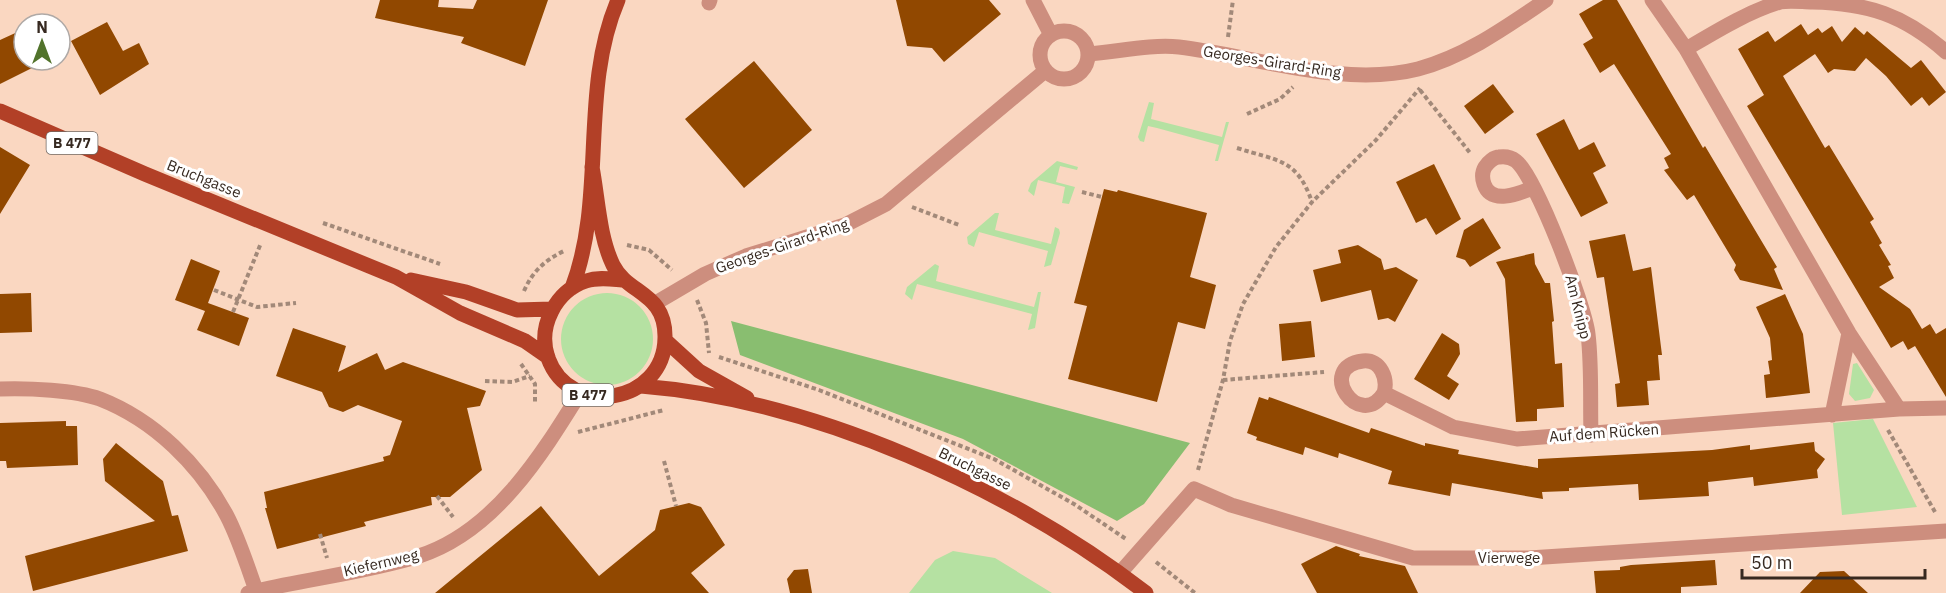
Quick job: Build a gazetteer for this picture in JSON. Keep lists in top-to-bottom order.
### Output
{
  "streets": {
    "main road": ["B 477", "Bruchgasse"],
    "street": [
      "Georges-Girard-Ring",
      "Am Knipp",
      "Auf dem Rücken",
      "Vierwege",
      "Kiefernweg"
    ]
  },
  "crossings": [
    ["Georges-Girard-Ring", "B 477"],
    ["Georges-Girard-Ring", "Bruchgasse"],
    ["Georges-Girard-Ring", "Kiefernweg"],
    ["B 477", "Bruchgasse"],
    ["B 477", "Kiefernweg"],
    ["Bruchgasse", "Kiefernweg"],
    ["Am Knipp", "Auf dem Rücken"]
  ],
  "scale_bar": "50 m",
  "north": "top"
}
